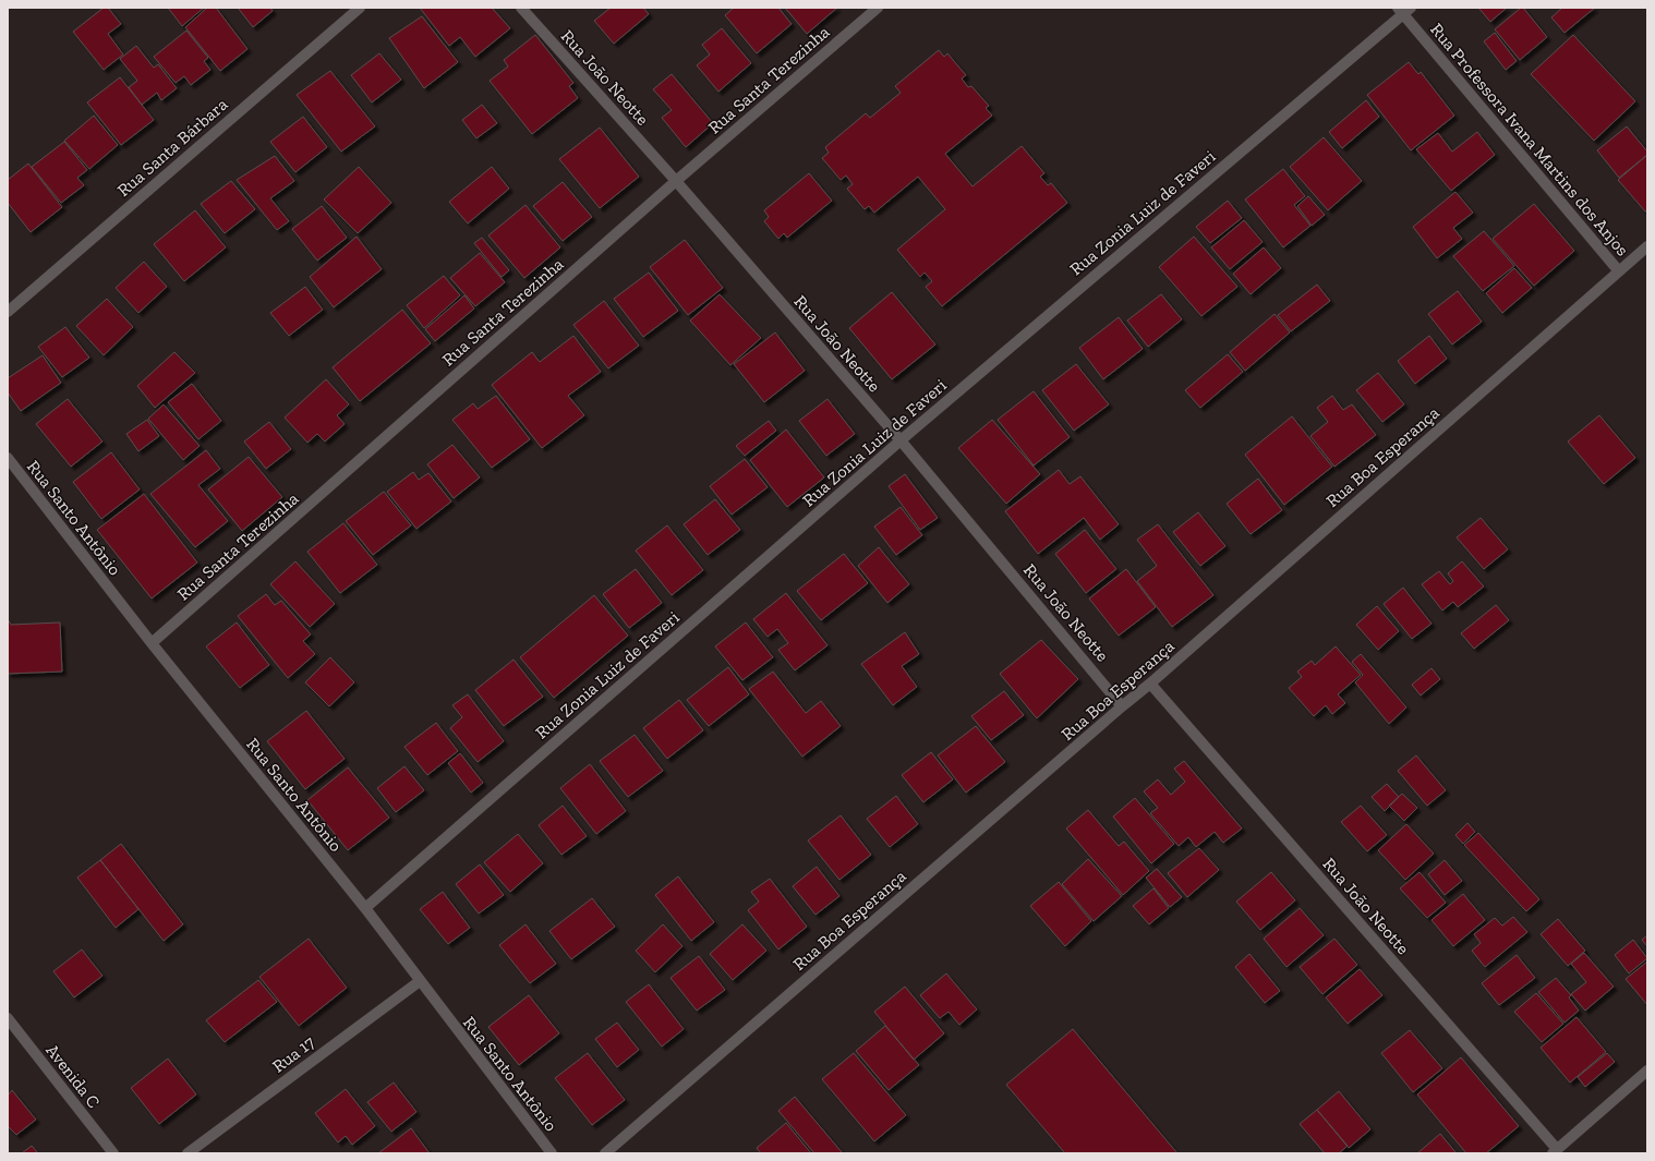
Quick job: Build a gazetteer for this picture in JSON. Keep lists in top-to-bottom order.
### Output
{
  "streets": {
    "street": [
      "Rua João Neotte",
      "Rua Santa Terezinha",
      "Rua Professora Ivana Martins dos Anjos",
      "Rua Santa Bárbara",
      "Rua Zonia Luiz de Faveri",
      "Rua Boa Esperança",
      "Rua Santo Antônio",
      "Rua 17",
      "Avenida C"
    ]
  },
  "crossings": [
    ["Rua João Neotte", "Rua Santa Terezinha"],
    ["Rua João Neotte", "Rua Zonia Luiz de Faveri"],
    ["Rua João Neotte", "Rua Boa Esperança"],
    ["Rua Santa Terezinha", "Rua Santo Antônio"],
    ["Rua Professora Ivana Martins dos Anjos", "Rua Zonia Luiz de Faveri"],
    ["Rua Professora Ivana Martins dos Anjos", "Rua Boa Esperança"],
    ["Rua Zonia Luiz de Faveri", "Rua Santo Antônio"],
    ["Rua Santo Antônio", "Rua 17"]
  ]
}
